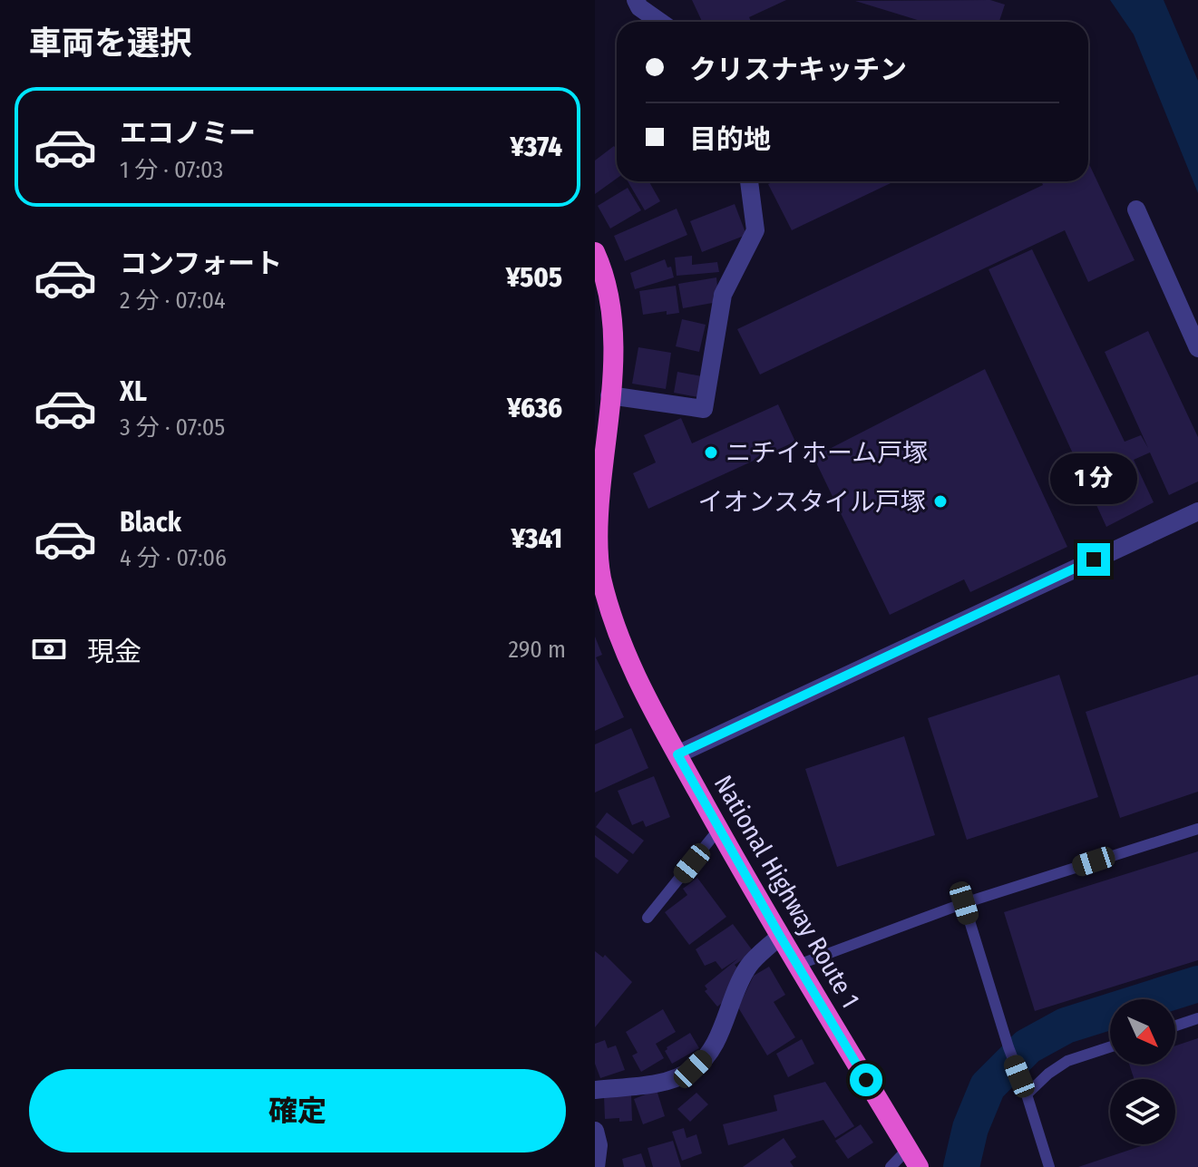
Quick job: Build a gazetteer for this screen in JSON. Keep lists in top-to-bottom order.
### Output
{
  "streets": {
    "highway": ["National Highway Route 1"]
  },
  "places": ["ニチイホーム戸塚", "イオンスタイル戸塚"],
  "north": "bottom right",
  "page": {
    "heading": "車両を選択",
    "banner": ["クリスナキッチン", "目的地"],
    "list": [
      {
        "name": "エコノミー",
        "note": "1 分 · 07:03",
        "value": "¥374"
      },
      {
        "name": "コンフォート",
        "note": "2 分 · 07:04",
        "value": "¥505"
      },
      {
        "name": "XL",
        "note": "3 分 · 07:05",
        "value": "¥636"
      },
      {
        "name": "Black",
        "note": "4 分 · 07:06",
        "value": "¥341"
      }
    ],
    "bubble": "1 分",
    "pay": ["現金", "290 m"],
    "buttons": "確定"
  }
}
